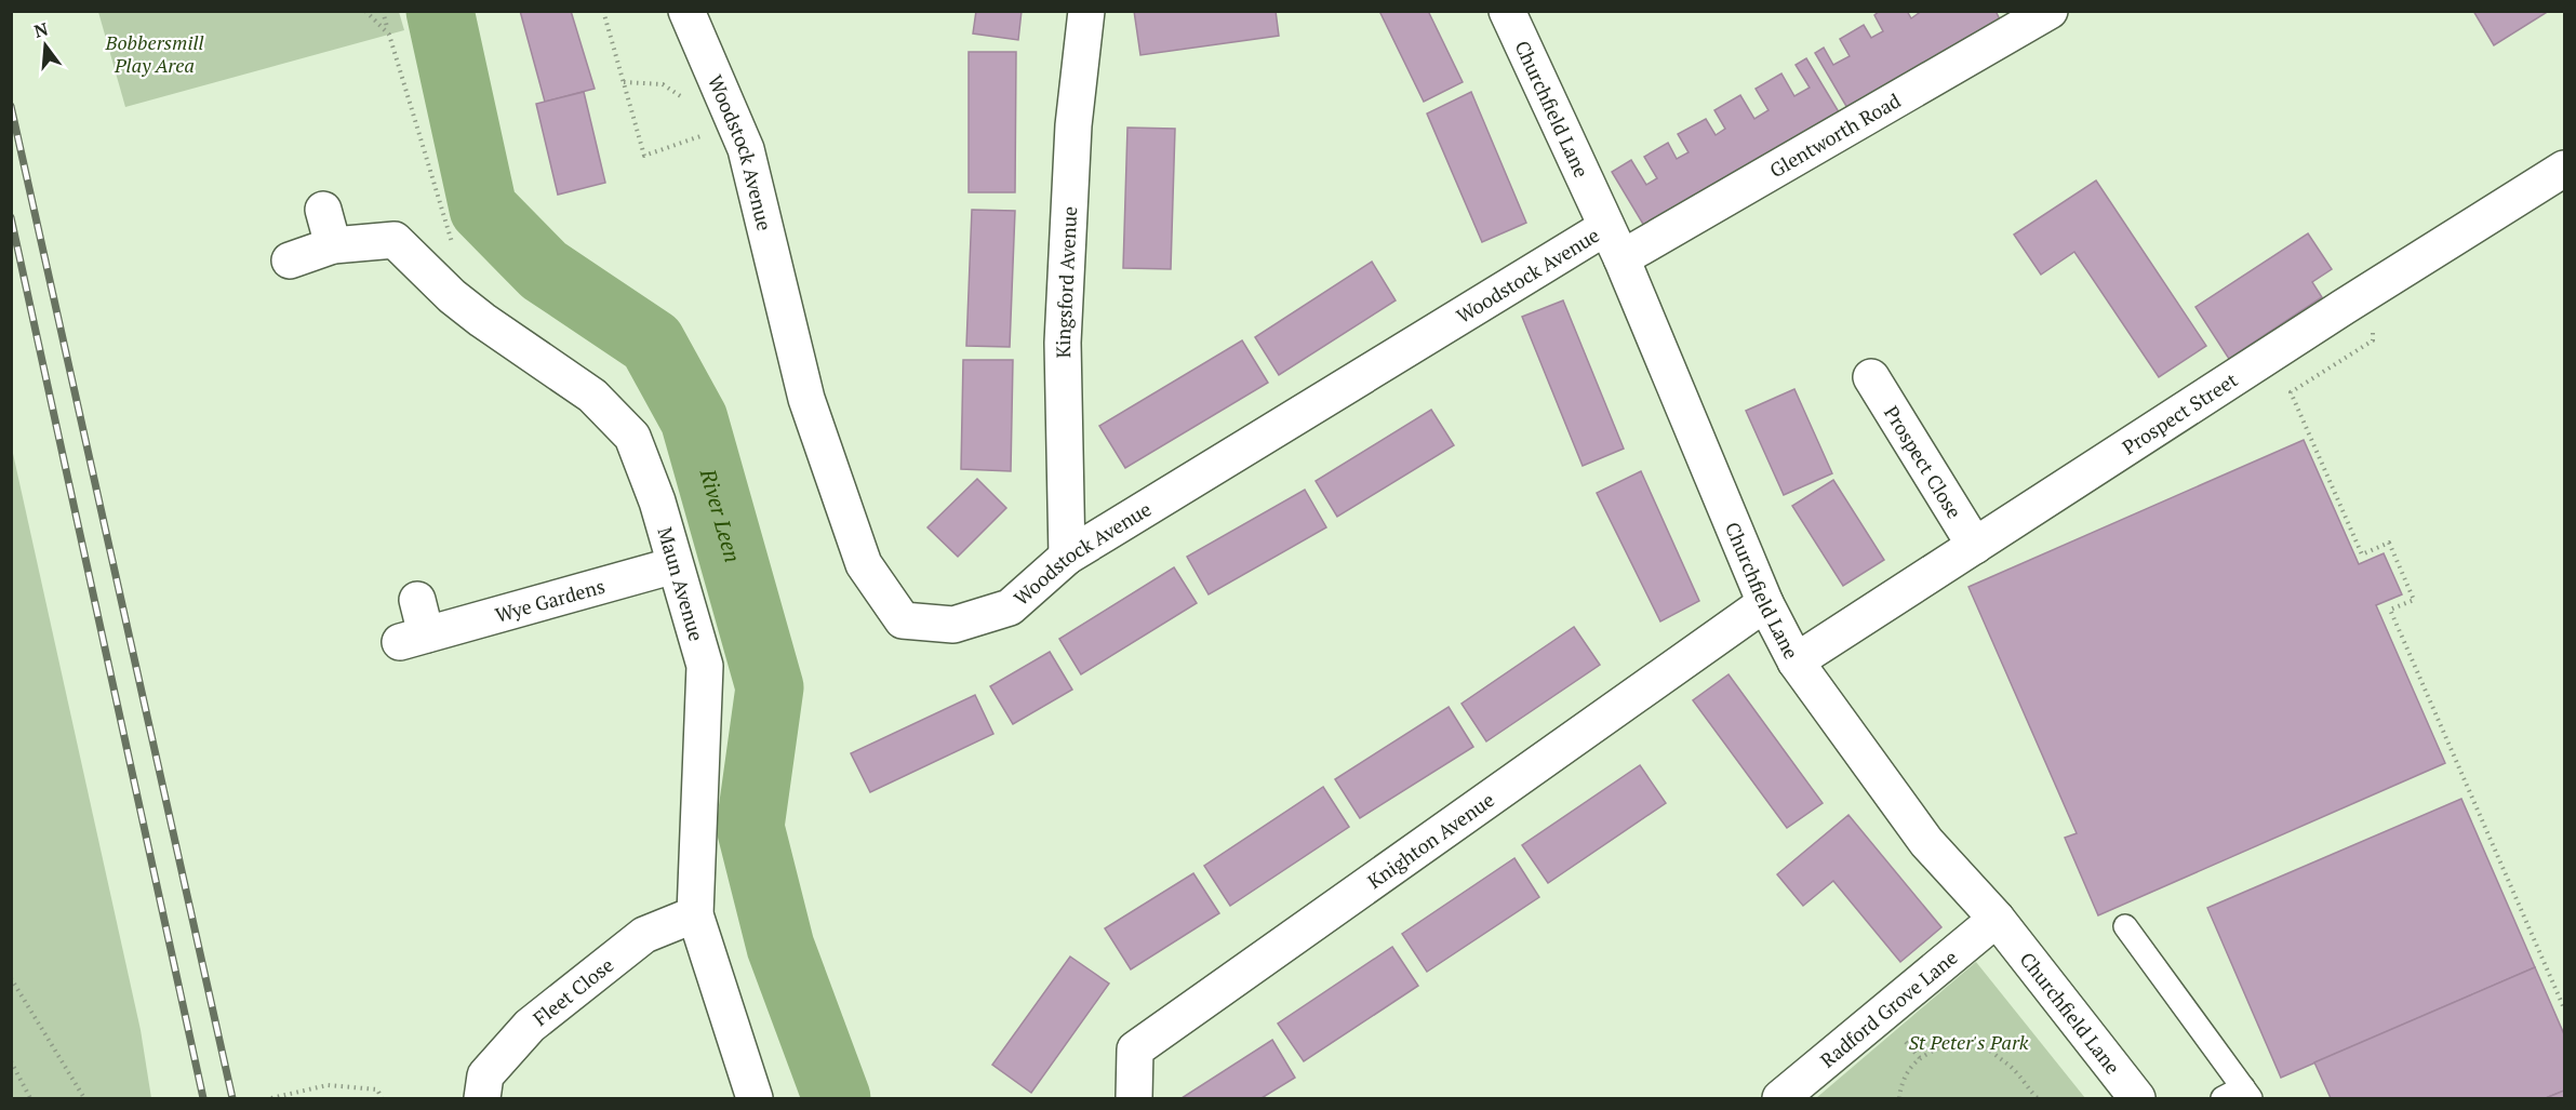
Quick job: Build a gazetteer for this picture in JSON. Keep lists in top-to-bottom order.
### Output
{
  "streets": {
    "street": [
      "Churchfield Lane",
      "Glentworth Road",
      "Woodstock Avenue",
      "Kingsford Avenue",
      "Prospect Street",
      "Prospect Close",
      "Maun Avenue",
      "Wye Gardens",
      "Knighton Avenue",
      "Fleet Close",
      "Radford Grove Lane"
    ]
  },
  "crossings": [
    ["Churchfield Lane", "Glentworth Road"],
    ["Churchfield Lane", "Woodstock Avenue"],
    ["Churchfield Lane", "Prospect Street"],
    ["Churchfield Lane", "Knighton Avenue"],
    ["Churchfield Lane", "Radford Grove Lane"],
    ["Woodstock Avenue", "Kingsford Avenue"],
    ["Prospect Street", "Prospect Close"],
    ["Maun Avenue", "Wye Gardens"],
    ["Maun Avenue", "Fleet Close"]
  ],
  "water": ["River Leen"],
  "parks": ["Bobbersmill Play Area", "St Peter's Park"],
  "north": "top"
}
